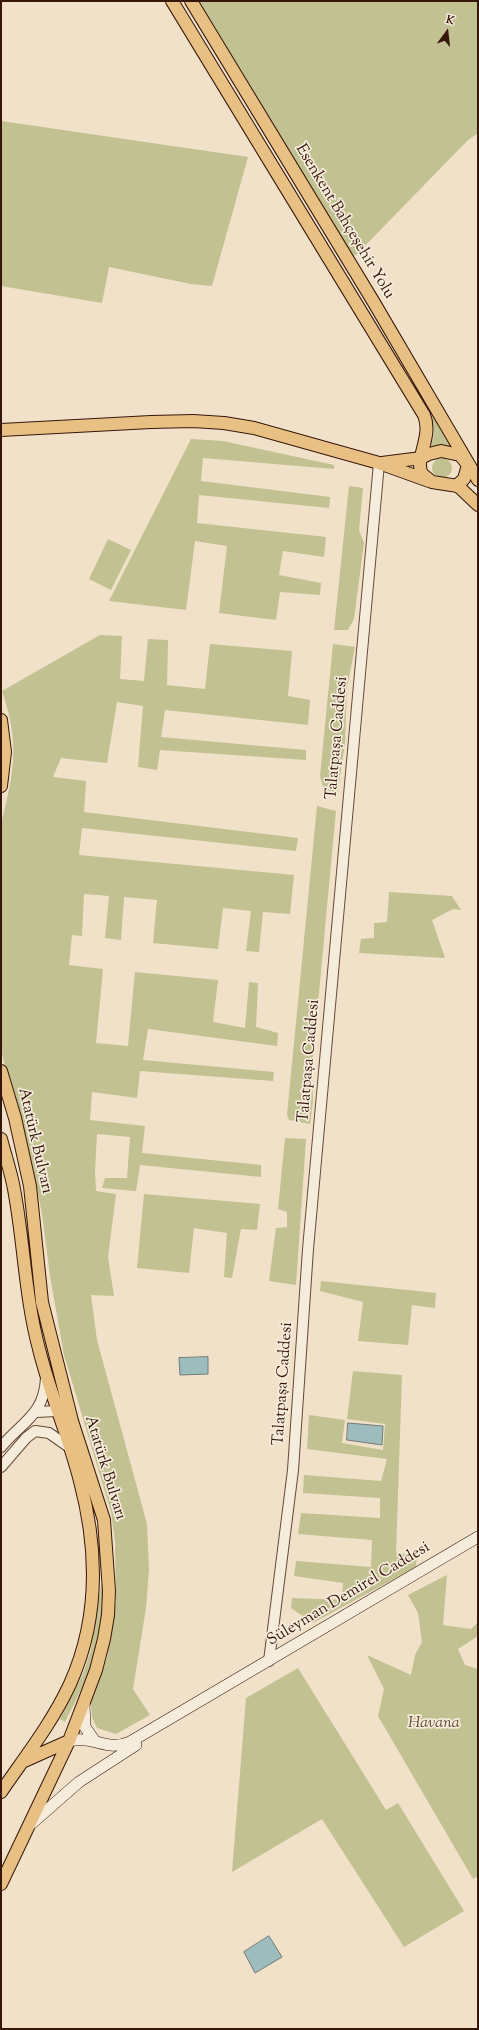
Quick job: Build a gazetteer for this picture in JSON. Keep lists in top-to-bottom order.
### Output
{
  "streets": {
    "main road": ["Esenkent Bahçeşehir Yolu", "Atatürk Bulvarı", "Süleyman Demirel Caddesi"],
    "street": ["Talatpaşa Caddesi"]
  },
  "crossings": [
    ["Talatpaşa Caddesi", "Süleyman Demirel Caddesi"],
    ["Atatürk Bulvarı", "Süleyman Demirel Caddesi"]
  ],
  "parks": ["Havana"],
  "north": "top"
}
